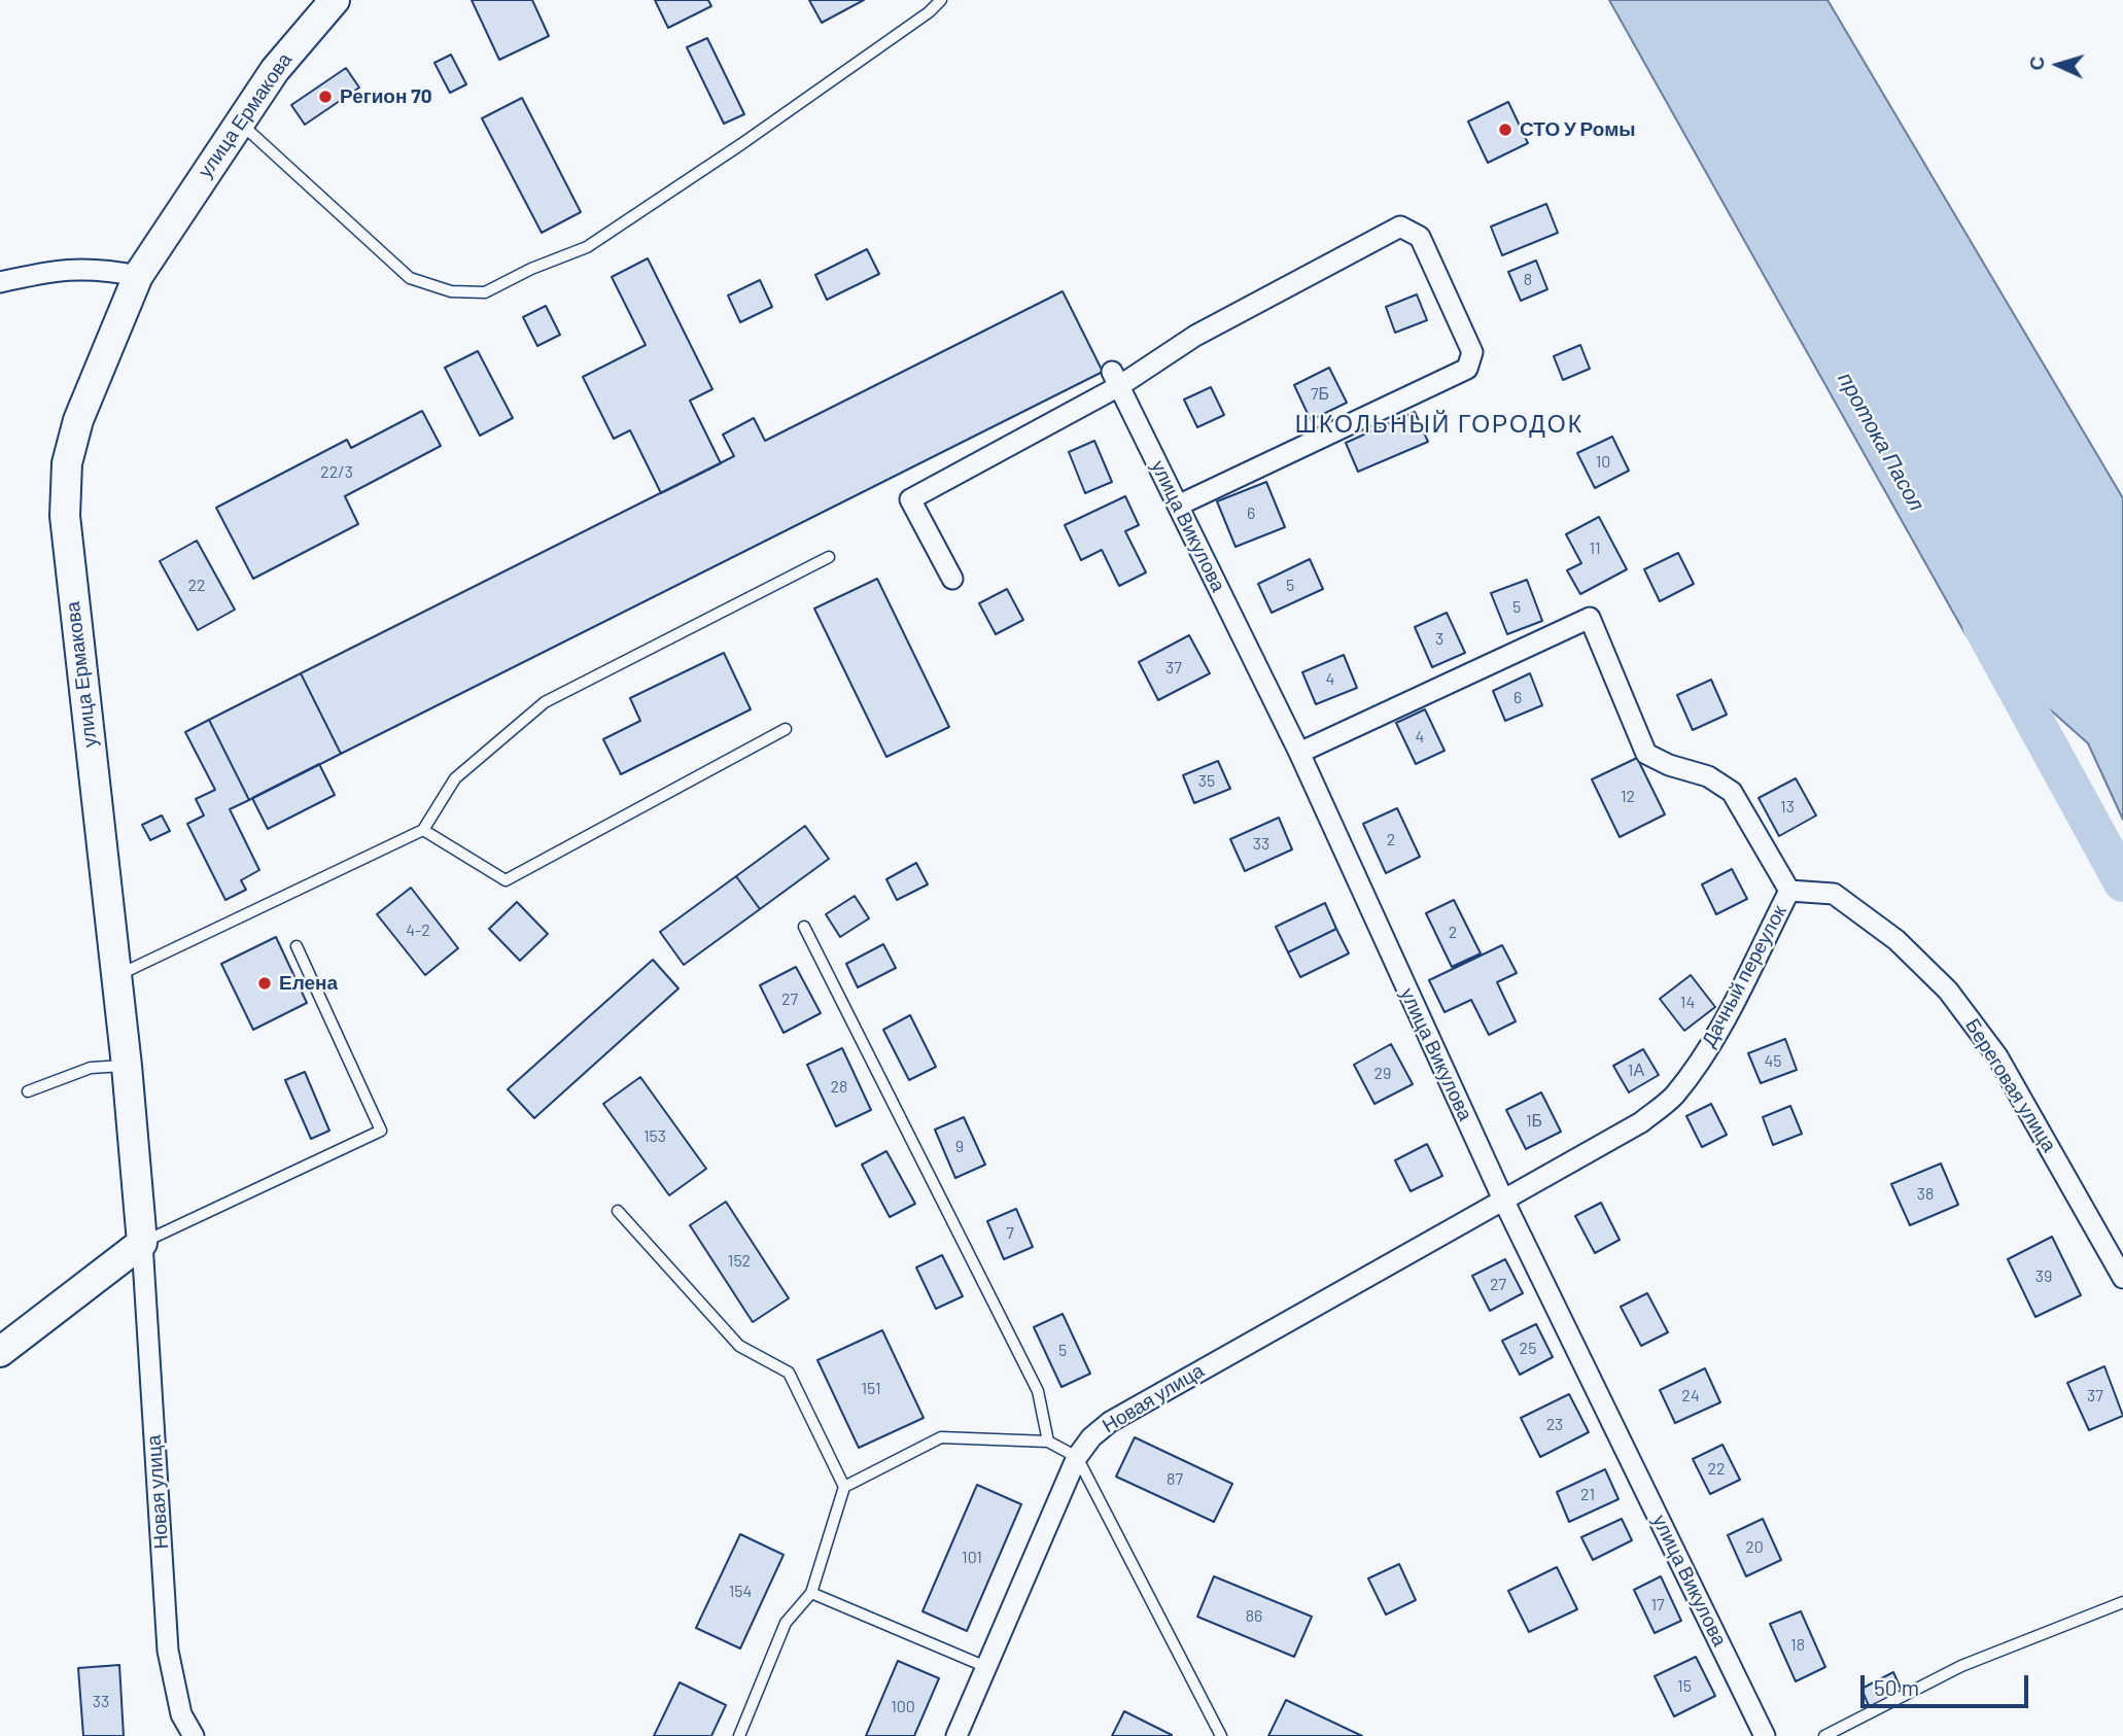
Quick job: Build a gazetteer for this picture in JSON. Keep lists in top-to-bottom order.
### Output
{
  "streets": {
    "street": [
      "улица Ермакова",
      "улица Викулова",
      "Дачный переулок",
      "Береговая улица",
      "Новая улица"
    ]
  },
  "crossings": [
    ["улица Ермакова", "Новая улица"],
    ["улица Викулова", "Дачный переулок"],
    ["улица Викулова", "Новая улица"],
    ["Дачный переулок", "Береговая улица"],
    ["Дачный переулок", "Новая улица"]
  ],
  "districts": ["ШКОЛЬНЫЙ ГОРОДОК"],
  "water": ["протока Пасол"],
  "places": ["Регион 70", "СТО У Ромы", "Елена"],
  "house_numbers": [
    "8",
    "7Б",
    "10",
    "22/3",
    "6",
    "11",
    "22",
    "5",
    "5",
    "3",
    "37",
    "4",
    "6",
    "4",
    "35",
    "12",
    "13",
    "2",
    "33",
    "4-2",
    "2",
    "27",
    "14",
    "45",
    "1А",
    "29",
    "28",
    "1Б",
    "153",
    "9",
    "38",
    "7",
    "152",
    "39",
    "27",
    "25",
    "5",
    "151",
    "24",
    "37",
    "23",
    "22",
    "87",
    "21",
    "20",
    "101",
    "154",
    "17",
    "86",
    "18",
    "15",
    "33",
    "100"
  ],
  "scale_bar": "50 m",
  "north": "left"
}
